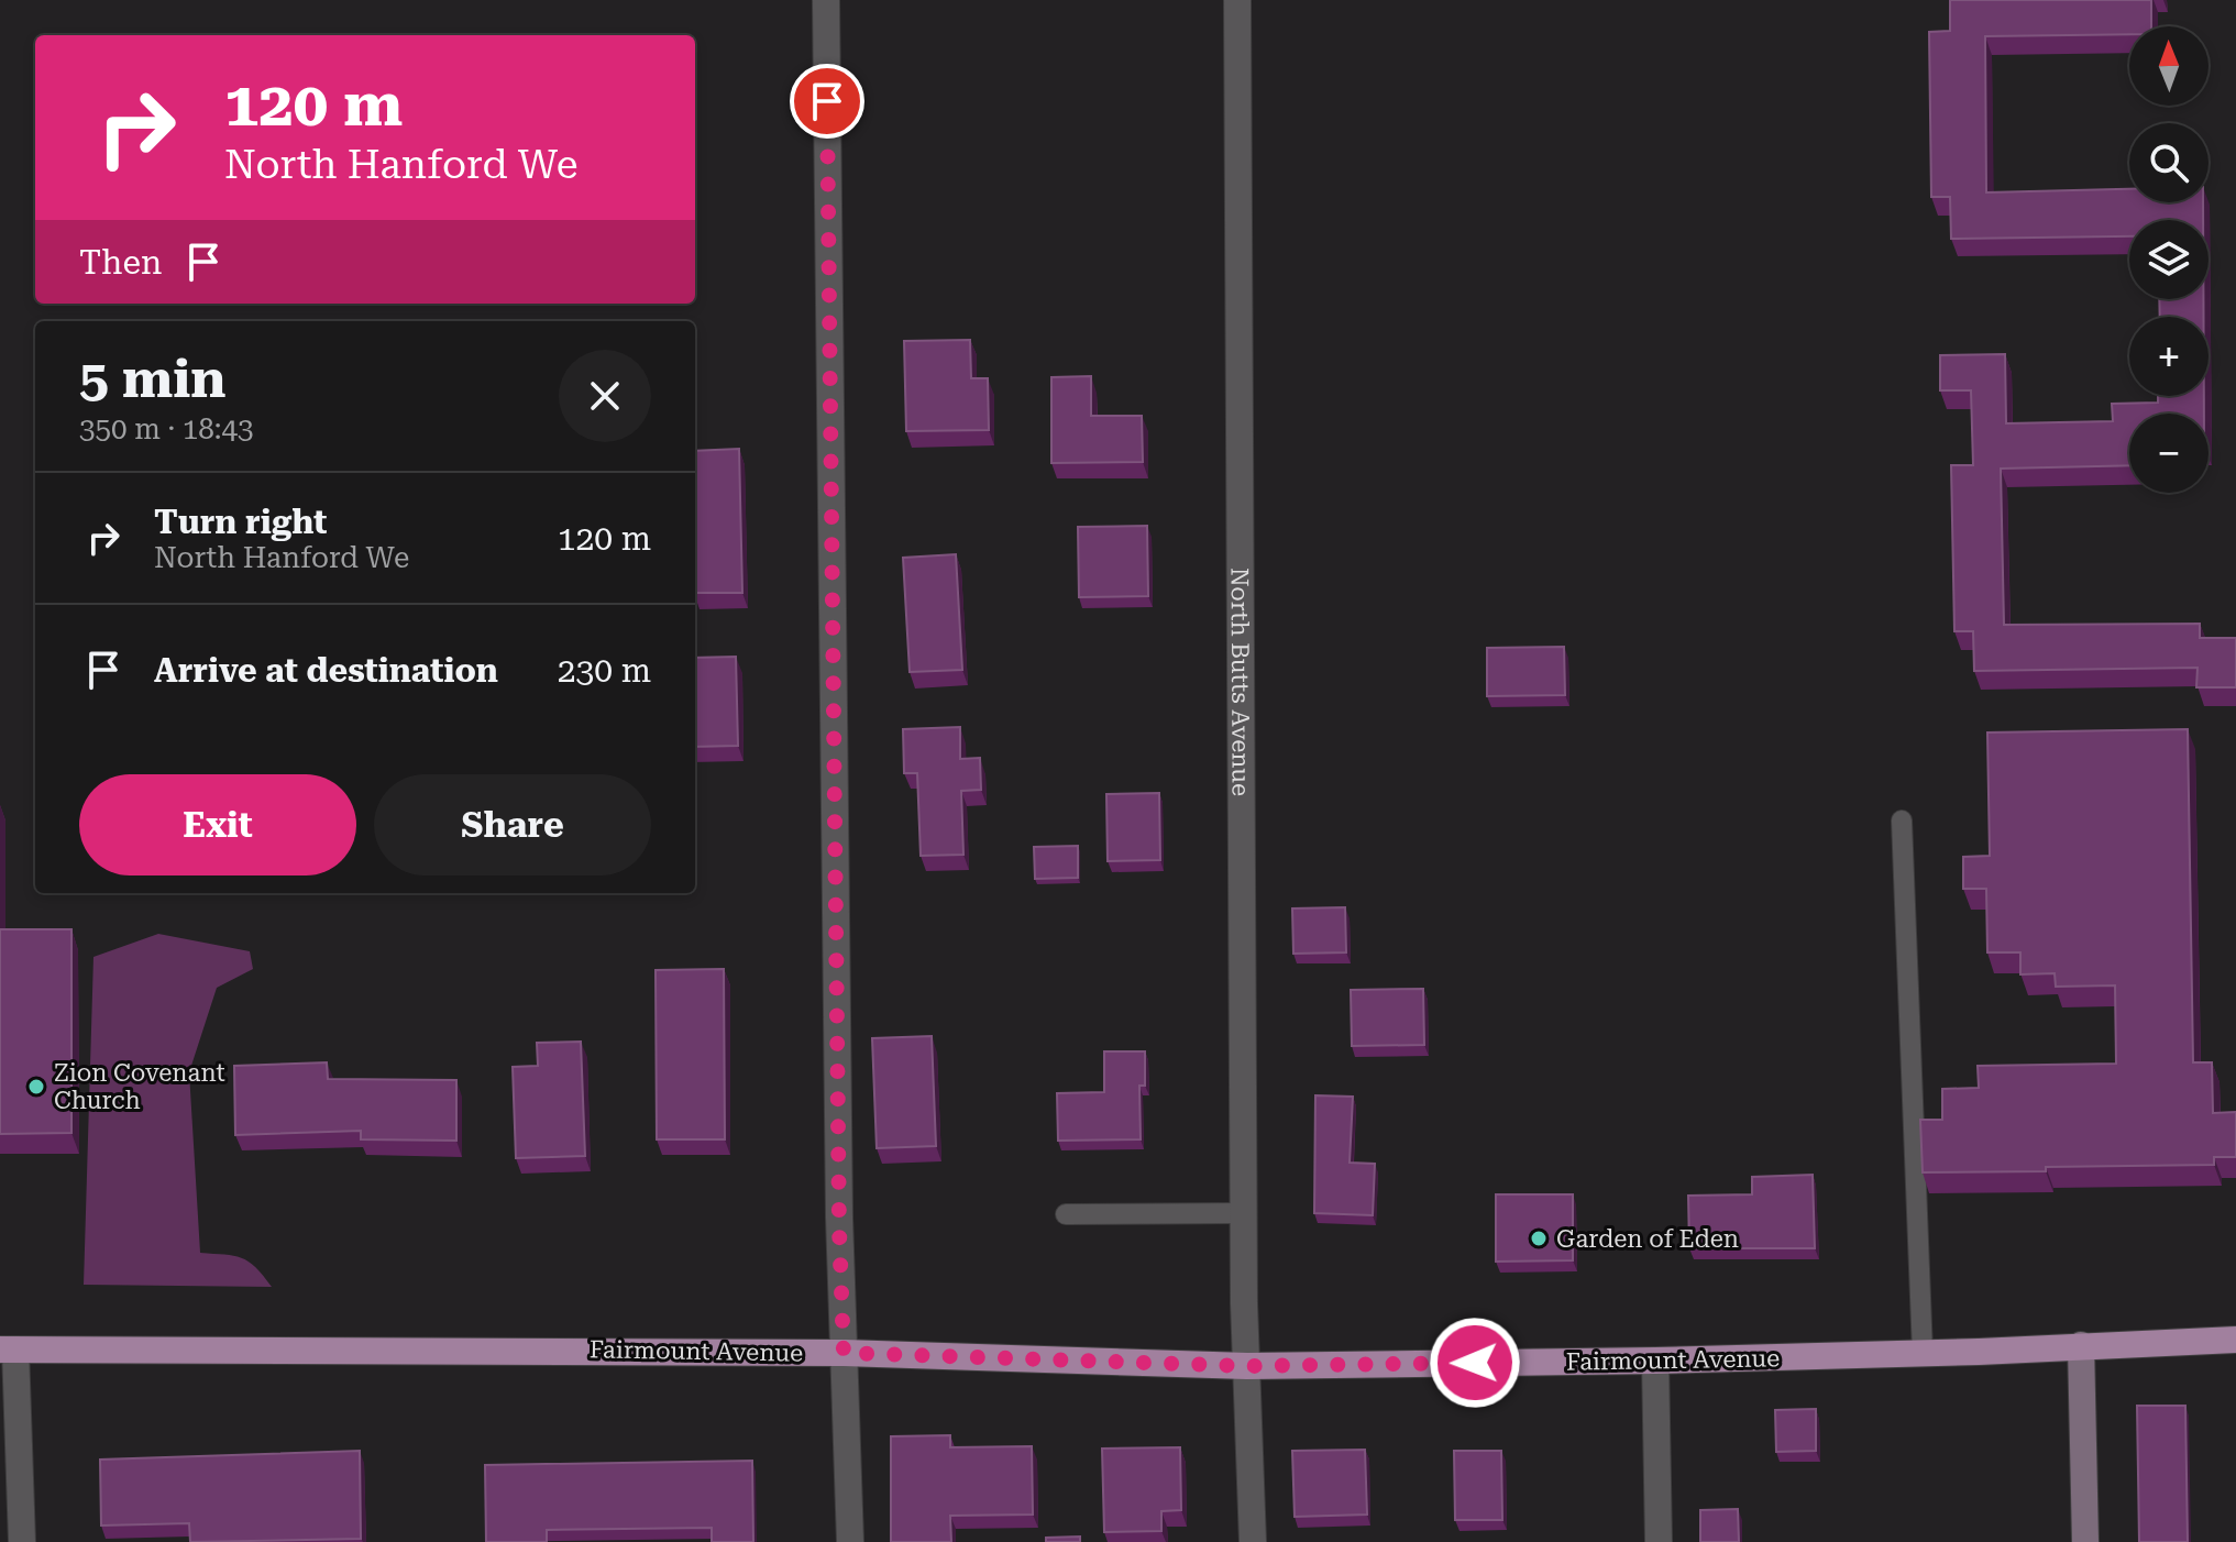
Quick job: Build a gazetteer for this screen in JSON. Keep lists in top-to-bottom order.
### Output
{
  "streets": {
    "main road": ["Fairmount Avenue"],
    "street": ["North Butts Avenue"]
  },
  "crossings": [
    ["North Butts Avenue", "Fairmount Avenue"]
  ],
  "places": ["Zion Covenant Church", "Garden of Eden"],
  "north": "top",
  "page": {
    "map_buttons": ["+", "−"],
    "turn": ["120 m", "North Hanford We"],
    "then": "Then",
    "heading": ["5 min", "350 m · 18:43"],
    "list": [
      {
        "name": "Turn right",
        "note": "North Hanford We",
        "value": "120 m"
      },
      {
        "name": "Arrive at destination",
        "value": "230 m"
      }
    ],
    "buttons": ["Exit", "Share"]
  }
}
